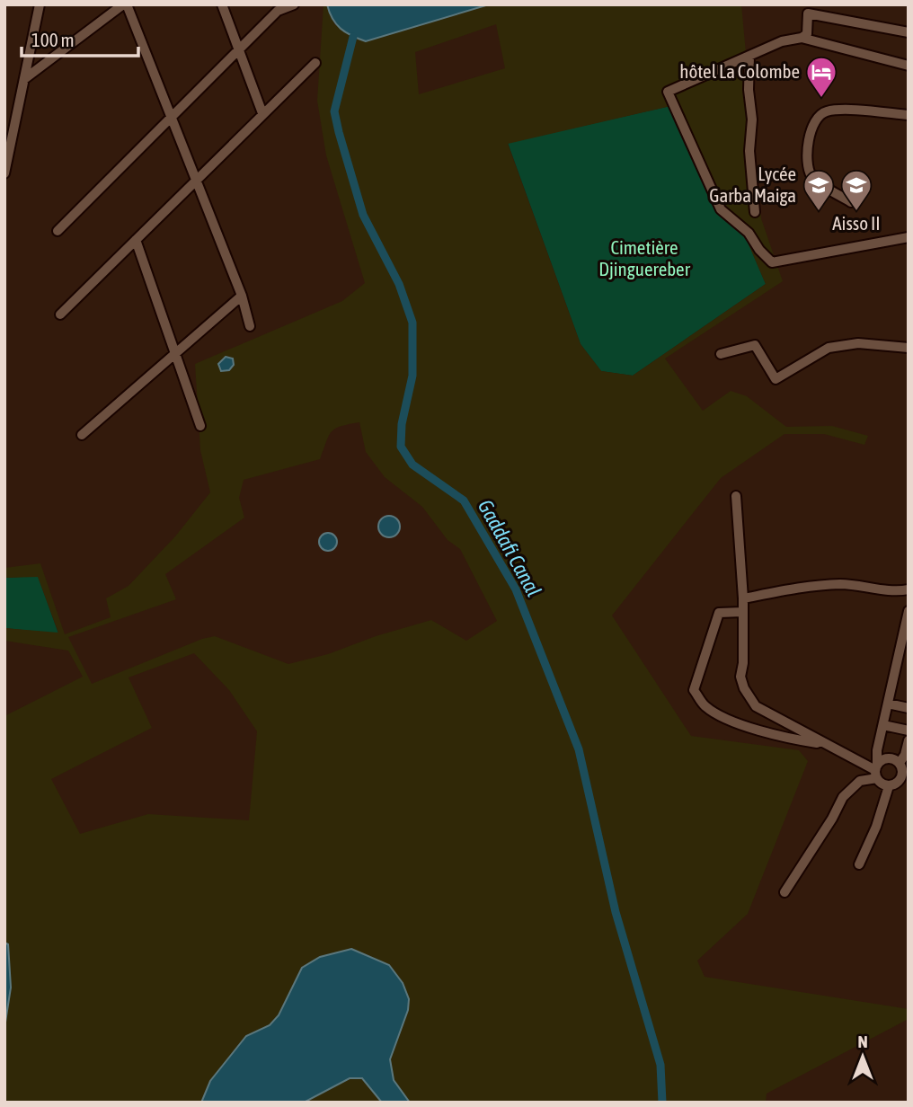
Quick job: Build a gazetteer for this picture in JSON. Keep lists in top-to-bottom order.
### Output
{
  "water": ["Gaddafi Canal"],
  "parks": ["Cimetière Djinguereber"],
  "places": {
    "hotel": ["hôtel La Colombe"],
    "school or university": ["Lycée Garba Maiga", "Aisso II"]
  },
  "scale_bar": "100 m",
  "north": "top"
}
